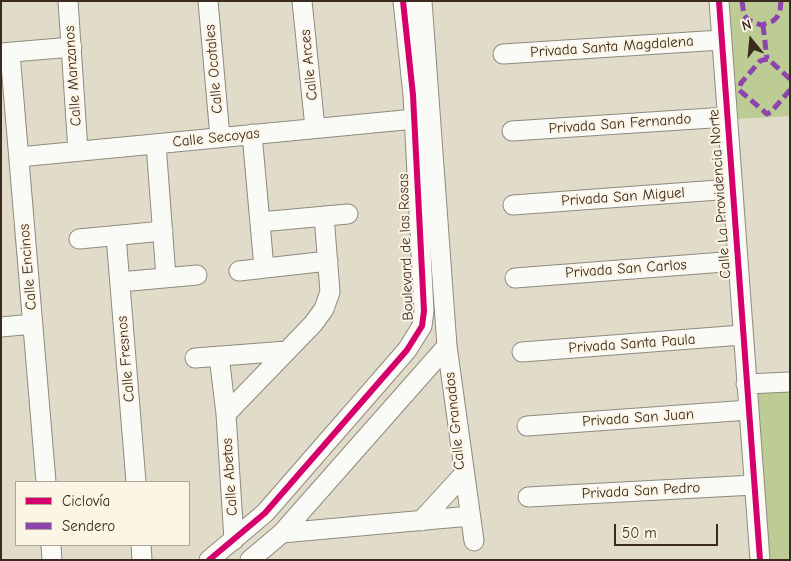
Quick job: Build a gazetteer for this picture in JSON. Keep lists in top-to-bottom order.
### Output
{
  "streets": {
    "street": [
      "Privada Santa Magdalena",
      "Calle Arces",
      "Calle Ocotales",
      "Calle Manzanos",
      "Privada San Fernando",
      "Calle Secoyas",
      "Calle La Providencia Norte",
      "Privada San Miguel",
      "Boulevard de las Rosas",
      "Calle Encinos",
      "Privada San Carlos",
      "Privada Santa Paula",
      "Calle Fresnos",
      "Privada San Juan",
      "Calle Granados",
      "Calle Abetos",
      "Privada San Pedro"
    ]
  },
  "crossings": [
    ["Privada Santa Magdalena", "Calle La Providencia Norte"],
    ["Calle Arces", "Calle Secoyas"],
    ["Calle Ocotales", "Calle Secoyas"],
    ["Calle Manzanos", "Calle Secoyas"],
    ["Privada San Fernando", "Calle La Providencia Norte"],
    ["Calle Secoyas", "Boulevard de las Rosas"],
    ["Calle Secoyas", "Calle Encinos"],
    ["Calle La Providencia Norte", "Privada San Miguel"],
    ["Calle La Providencia Norte", "Privada San Carlos"],
    ["Calle La Providencia Norte", "Privada Santa Paula"],
    ["Calle La Providencia Norte", "Privada San Juan"],
    ["Calle La Providencia Norte", "Privada San Pedro"],
    ["Boulevard de las Rosas", "Calle Granados"],
    ["Boulevard de las Rosas", "Calle Abetos"]
  ],
  "legend": ["Ciclovía", "Sendero"],
  "scale_bar": "50 m",
  "north": "top"
}
